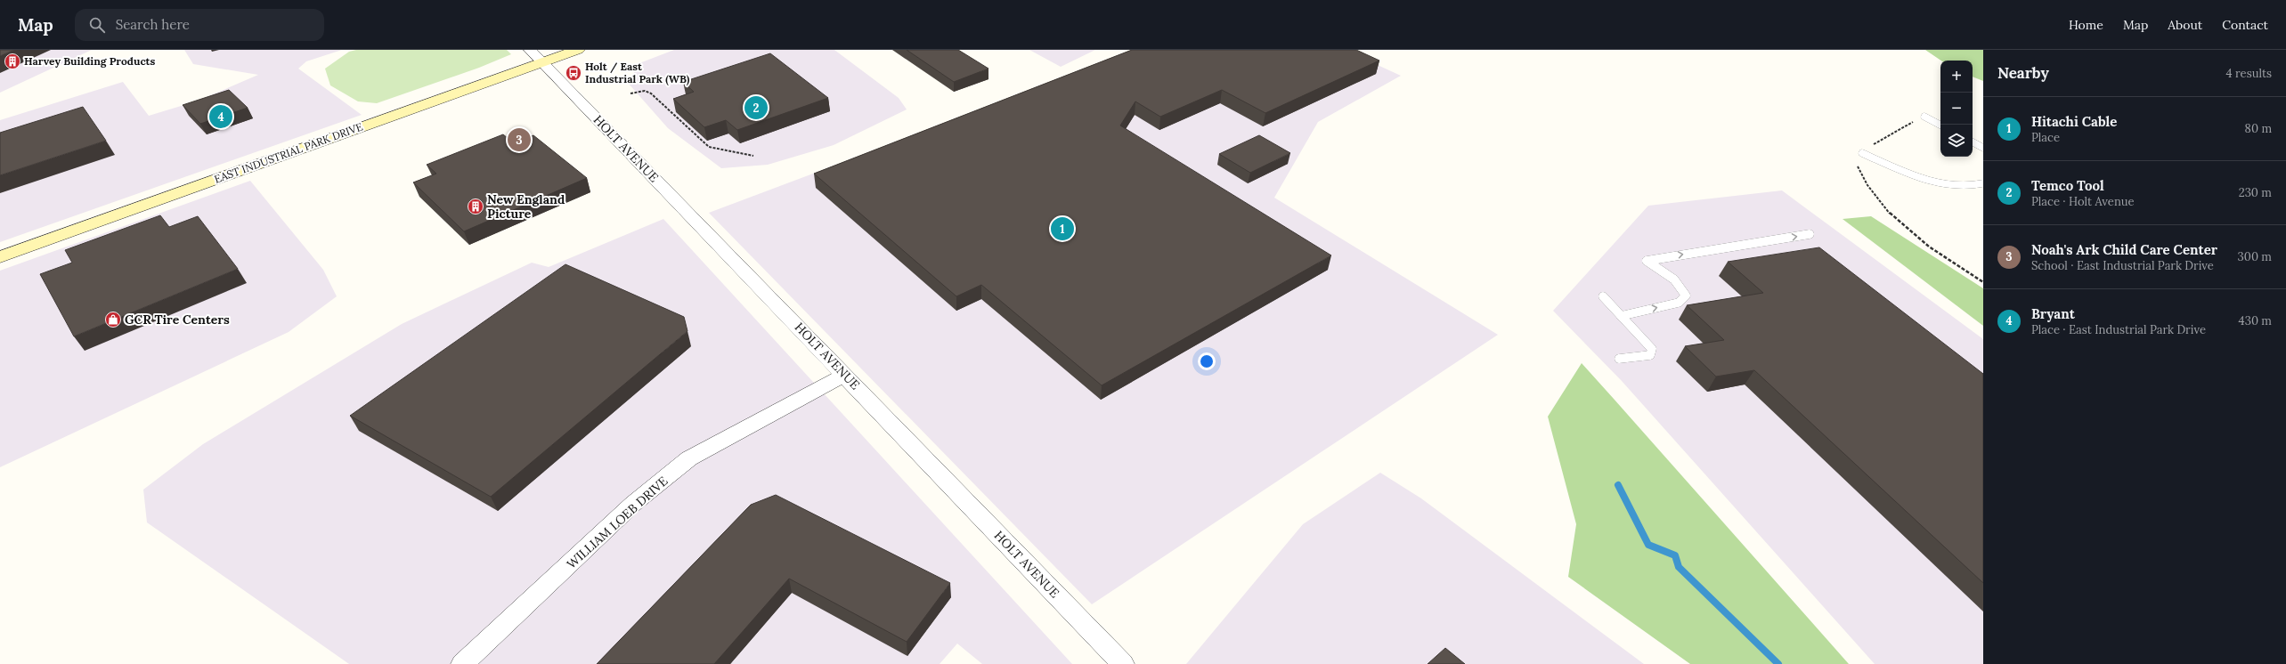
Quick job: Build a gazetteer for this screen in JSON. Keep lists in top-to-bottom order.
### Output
{
  "streets": {
    "street": ["HOLT AVENUE", "EAST INDUSTRIAL PARK DRIVE", "WILLIAM LOEB DRIVE"]
  },
  "crossings": [
    ["HOLT AVENUE", "EAST INDUSTRIAL PARK DRIVE"],
    ["HOLT AVENUE", "WILLIAM LOEB DRIVE"]
  ],
  "places": {
    "building": ["Harvey Building Products", "New England Picture"],
    "bus stop": ["Holt / East Industrial Park (WB)"],
    "shop": ["GCR Tire Centers"]
  },
  "page": {
    "header": "Map",
    "search": "Search here",
    "nav": [
      "Home",
      "Map",
      "About",
      "Contact"
    ],
    "heading": ["Nearby", "4 results"],
    "map_buttons": ["+", "−"],
    "pins": [
      "2",
      "4",
      "3",
      "1"
    ],
    "list": [
      {
        "mark": "1",
        "name": "Hitachi Cable",
        "note": "Place",
        "value": "80 m"
      },
      {
        "mark": "2",
        "name": "Temco Tool",
        "note": "Place · Holt Avenue",
        "value": "230 m"
      },
      {
        "mark": "3",
        "name": "Noah's Ark Child Care Center",
        "note": "School · East Industrial Park Drive",
        "value": "300 m"
      },
      {
        "mark": "4",
        "name": "Bryant",
        "note": "Place · East Industrial Park Drive",
        "value": "430 m"
      }
    ]
  }
}
